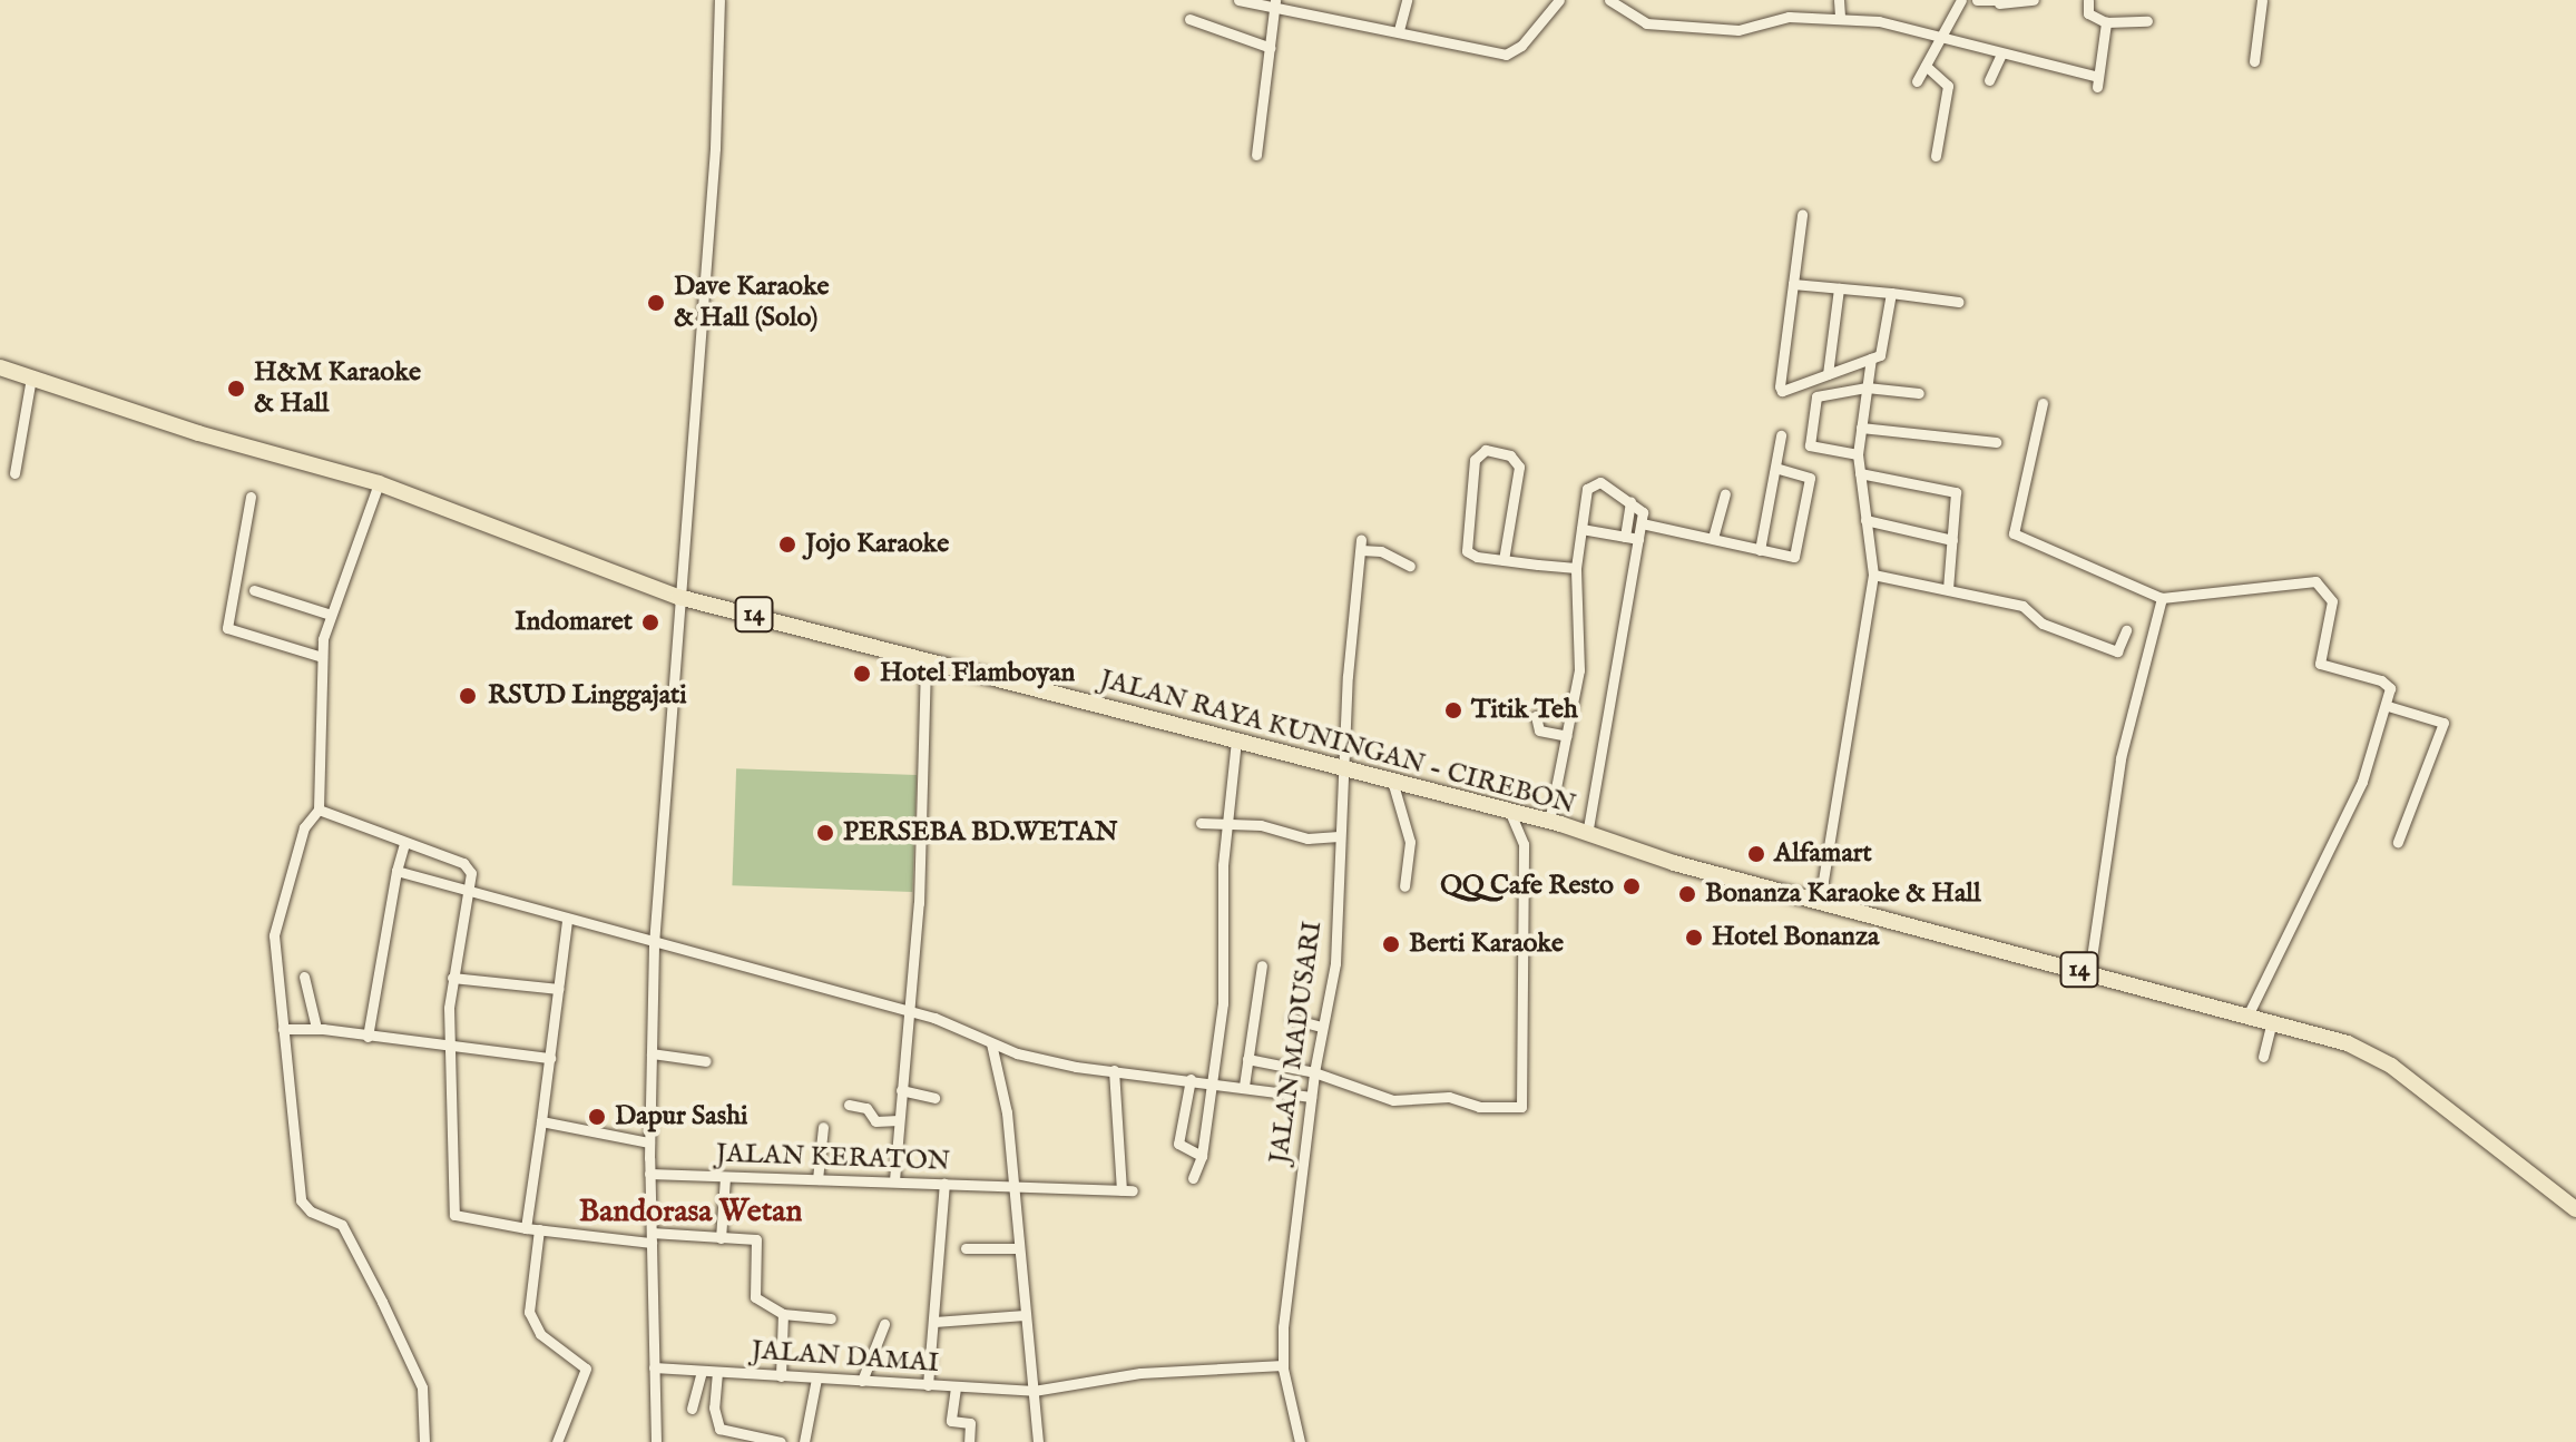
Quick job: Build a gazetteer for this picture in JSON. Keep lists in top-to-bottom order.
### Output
{
  "streets": {
    "highway": ["14", "JALAN RAYA KUNINGAN - CIREBON"],
    "street": ["JALAN MADUSARI", "JALAN KERATON", "JALAN DAMAI"]
  },
  "crossings": [
    ["JALAN RAYA KUNINGAN - CIREBON", "JALAN MADUSARI"],
    ["JALAN MADUSARI", "JALAN DAMAI"]
  ],
  "districts": ["Bandorasa Wetan"],
  "places": [
    "Dave Karaoke & Hall (Solo)",
    "H&M Karaoke & Hall",
    "Jojo Karaoke",
    "Indomaret",
    "Hotel Flamboyan",
    "RSUD Linggajati",
    "Titik Teh",
    "PERSEBA BD.WETAN",
    "Alfamart",
    "QQ Cafe Resto",
    "Bonanza Karaoke & Hall",
    "Hotel Bonanza",
    "Berti Karaoke",
    "Dapur Sashi"
  ]
}
